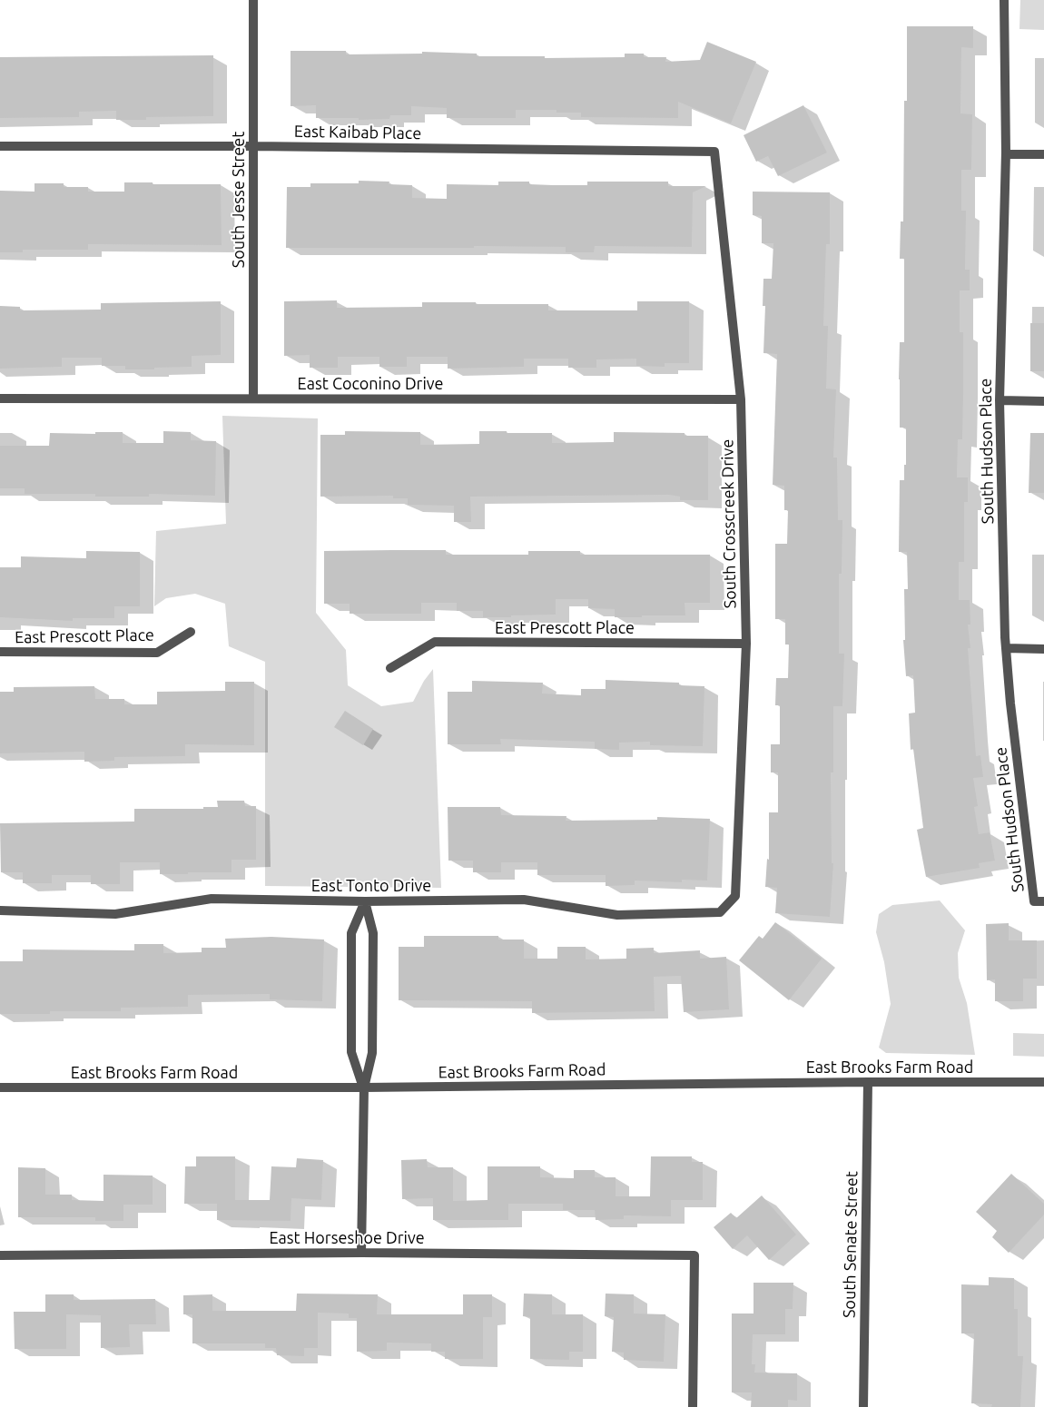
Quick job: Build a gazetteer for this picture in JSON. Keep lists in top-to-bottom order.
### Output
{
  "streets": {
    "street": [
      "East Kaibab Place",
      "South Jesse Street",
      "East Coconino Drive",
      "South Hudson Place",
      "South Crosscreek Drive",
      "East Prescott Place",
      "East Tonto Drive",
      "East Brooks Farm Road",
      "East Horseshoe Drive",
      "South Senate Street"
    ]
  },
  "crossings": [
    ["East Kaibab Place", "South Jesse Street"],
    ["East Kaibab Place", "South Crosscreek Drive"],
    ["South Jesse Street", "East Coconino Drive"],
    ["East Coconino Drive", "South Crosscreek Drive"],
    ["South Crosscreek Drive", "East Prescott Place"],
    ["South Crosscreek Drive", "East Tonto Drive"],
    ["East Brooks Farm Road", "South Senate Street"]
  ]
}
